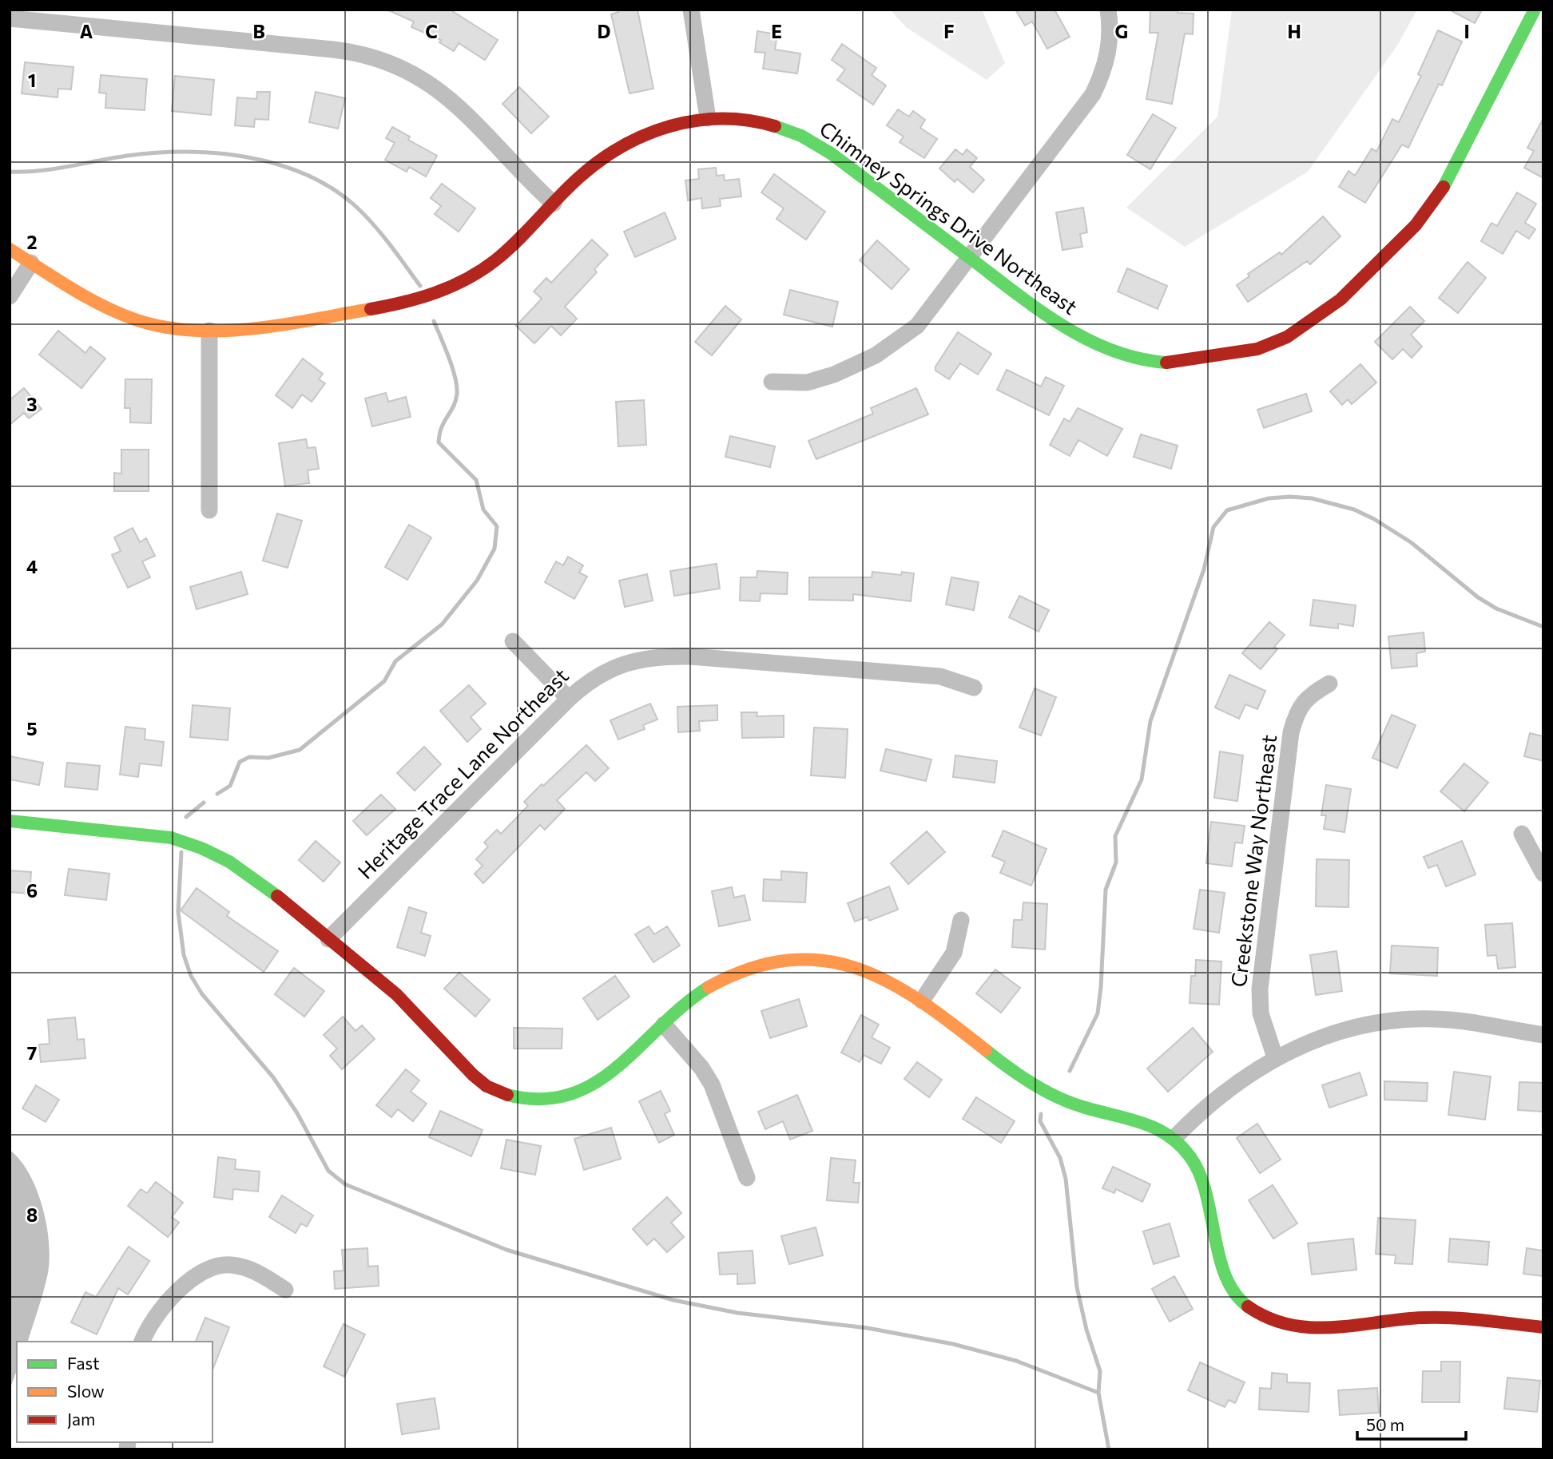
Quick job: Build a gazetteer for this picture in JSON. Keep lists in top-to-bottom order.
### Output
{
  "streets": {
    "street": ["Chimney Springs Drive Northeast", "Heritage Trace Lane Northeast", "Creekstone Way Northeast"]
  },
  "legend": ["Fast", "Slow", "Jam"],
  "scale_bar": "50 m",
  "grid": {
    "columns": [
      "A",
      "B",
      "C",
      "D",
      "E",
      "F",
      "G",
      "H",
      "I"
    ],
    "rows": [
      "1",
      "2",
      "3",
      "4",
      "5",
      "6",
      "7",
      "8"
    ]
  }
}
